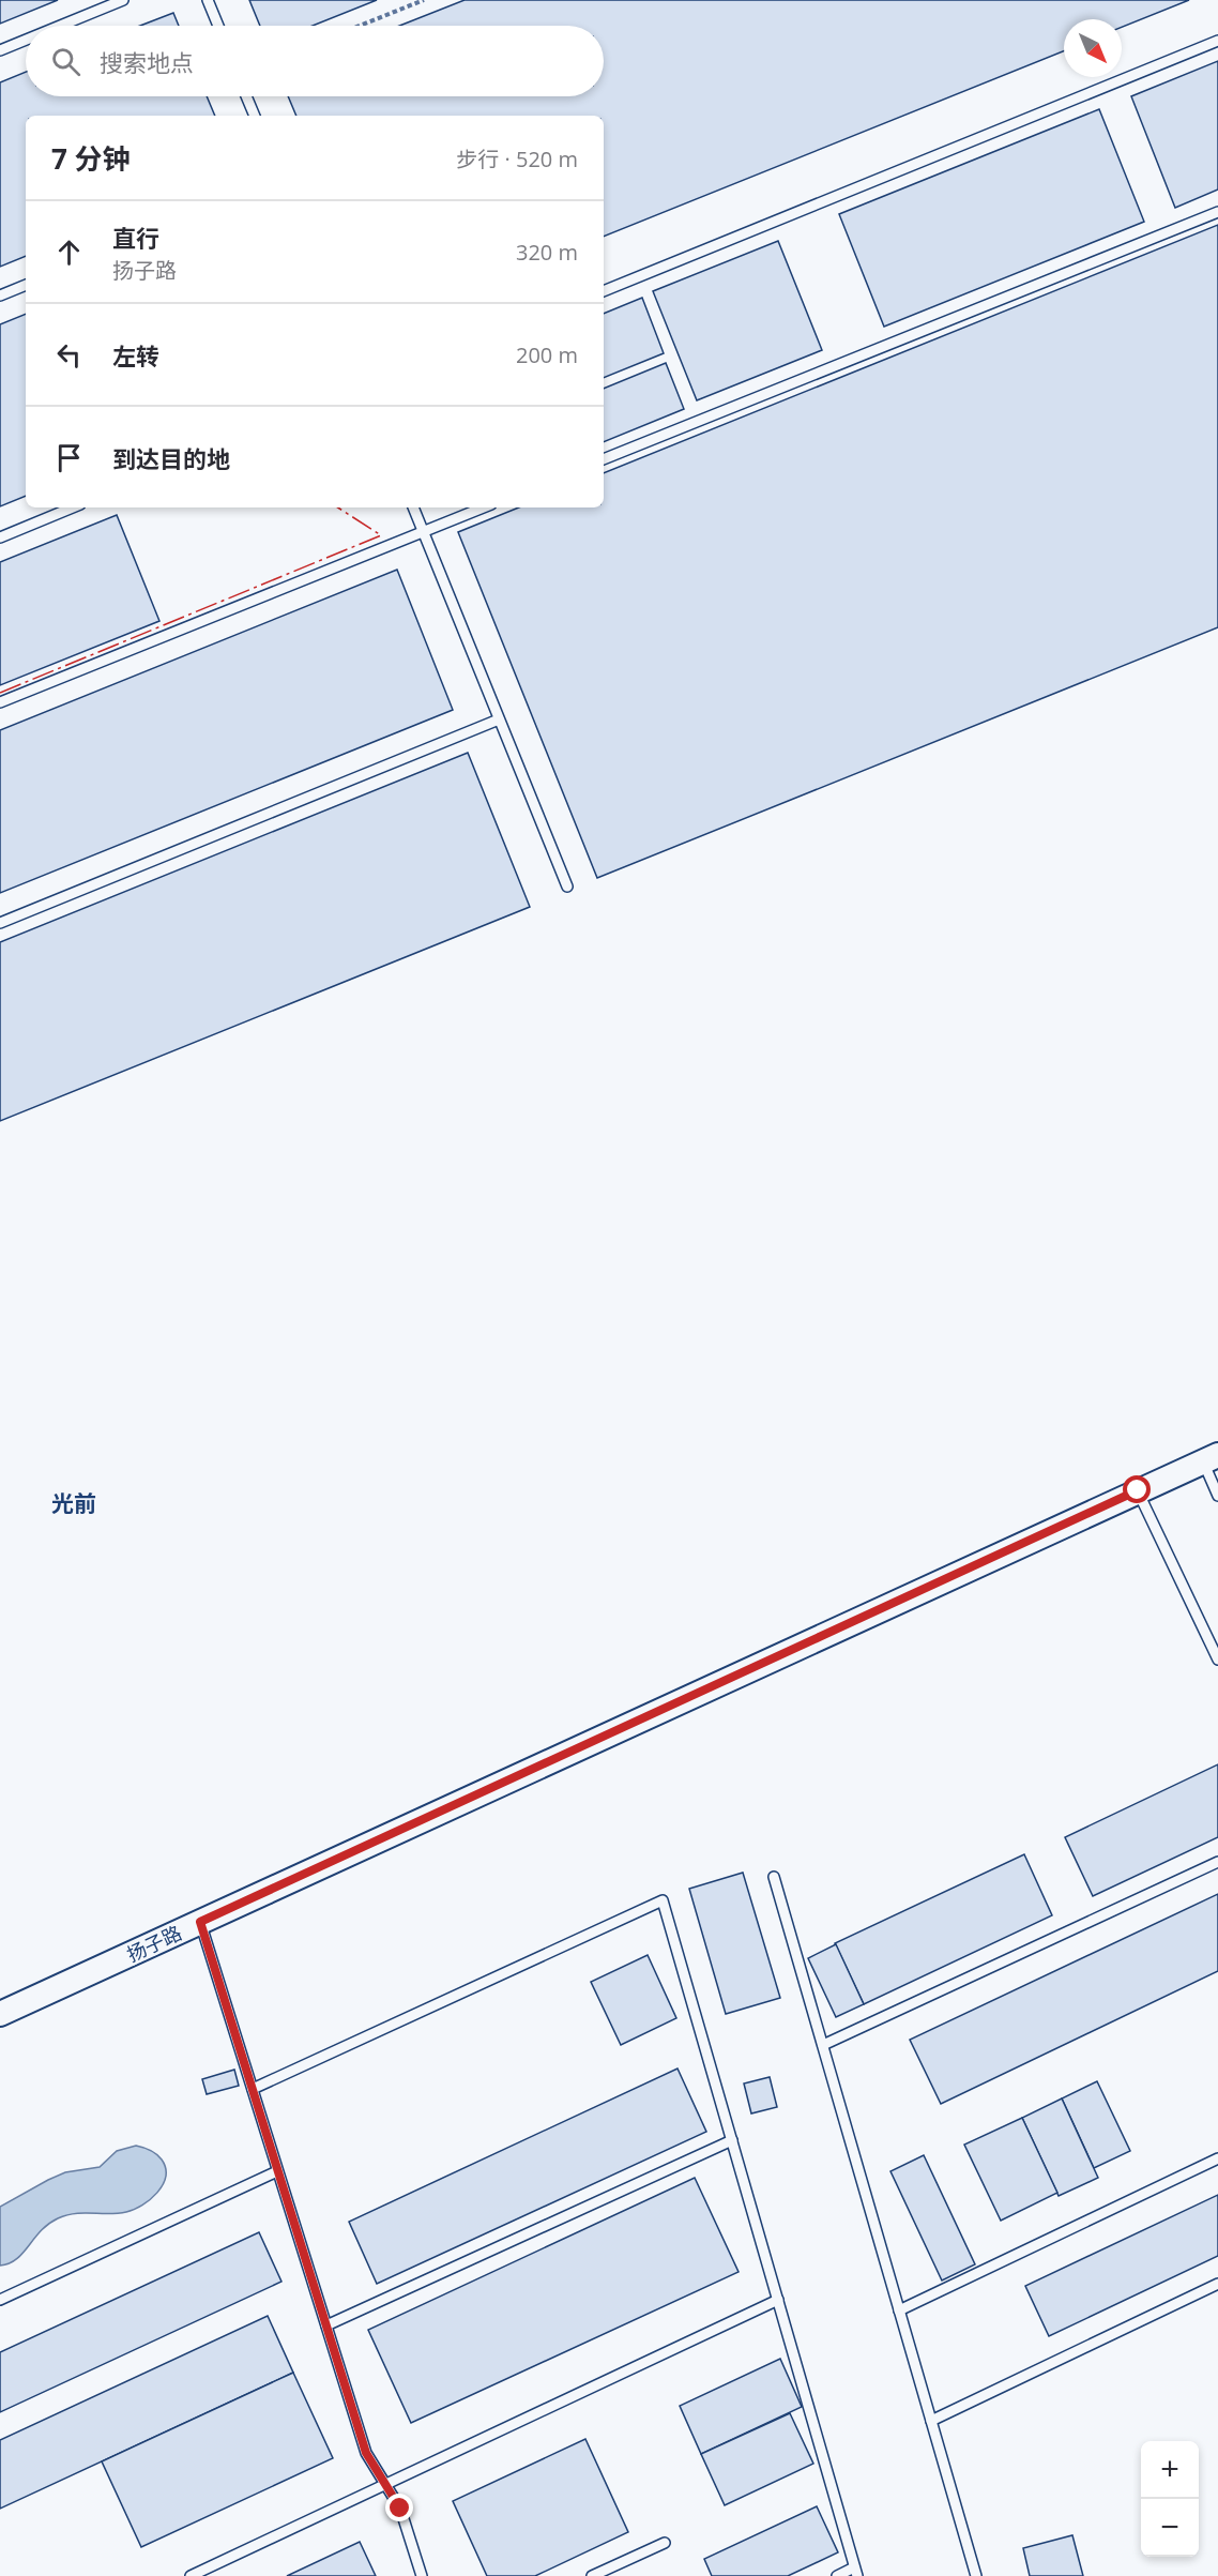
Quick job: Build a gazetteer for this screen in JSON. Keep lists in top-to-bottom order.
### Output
{
  "streets": {
    "street": ["扬子路"]
  },
  "districts": ["光前"],
  "north": "bottom right",
  "page": {
    "search": "搜索地点",
    "heading": ["7 分钟", "步行 · 520 m"],
    "list": [
      ["直行", "扬子路", "320 m"],
      ["左转", "200 m"],
      "到达目的地"
    ],
    "map_buttons": ["+", "−"]
  }
}
